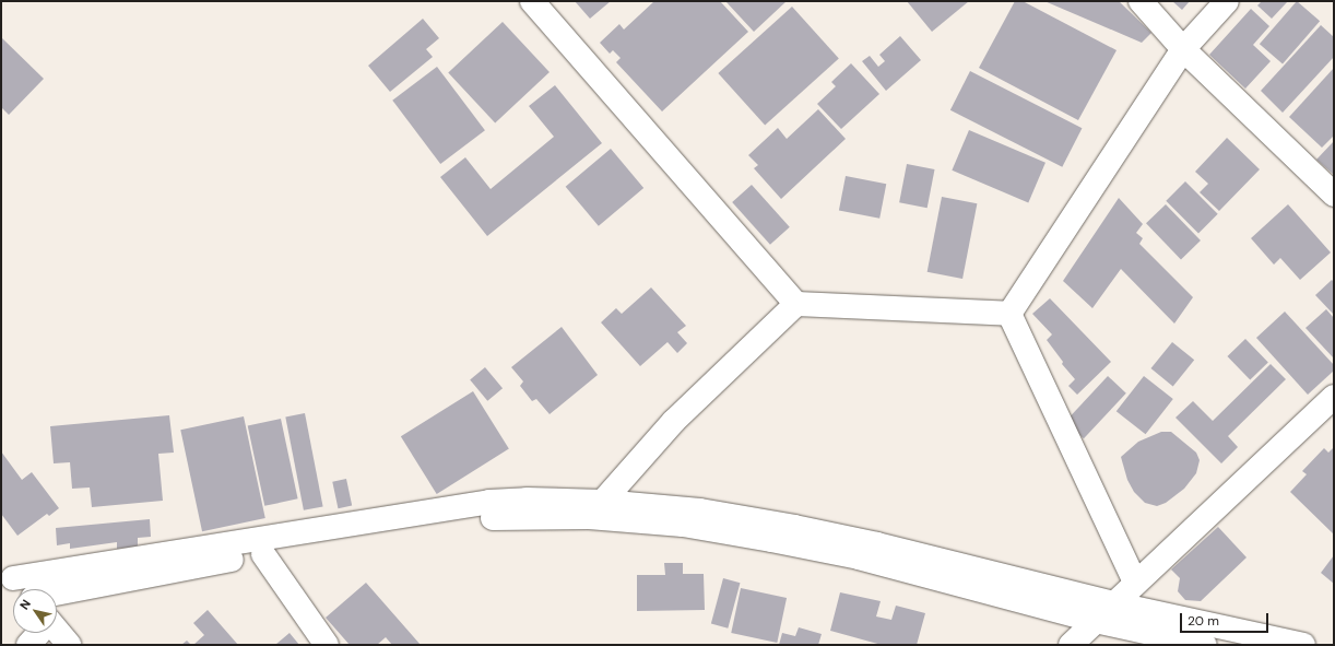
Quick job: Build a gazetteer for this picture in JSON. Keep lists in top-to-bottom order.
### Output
{
  "scale_bar": "20 m",
  "north": "top left"
}
